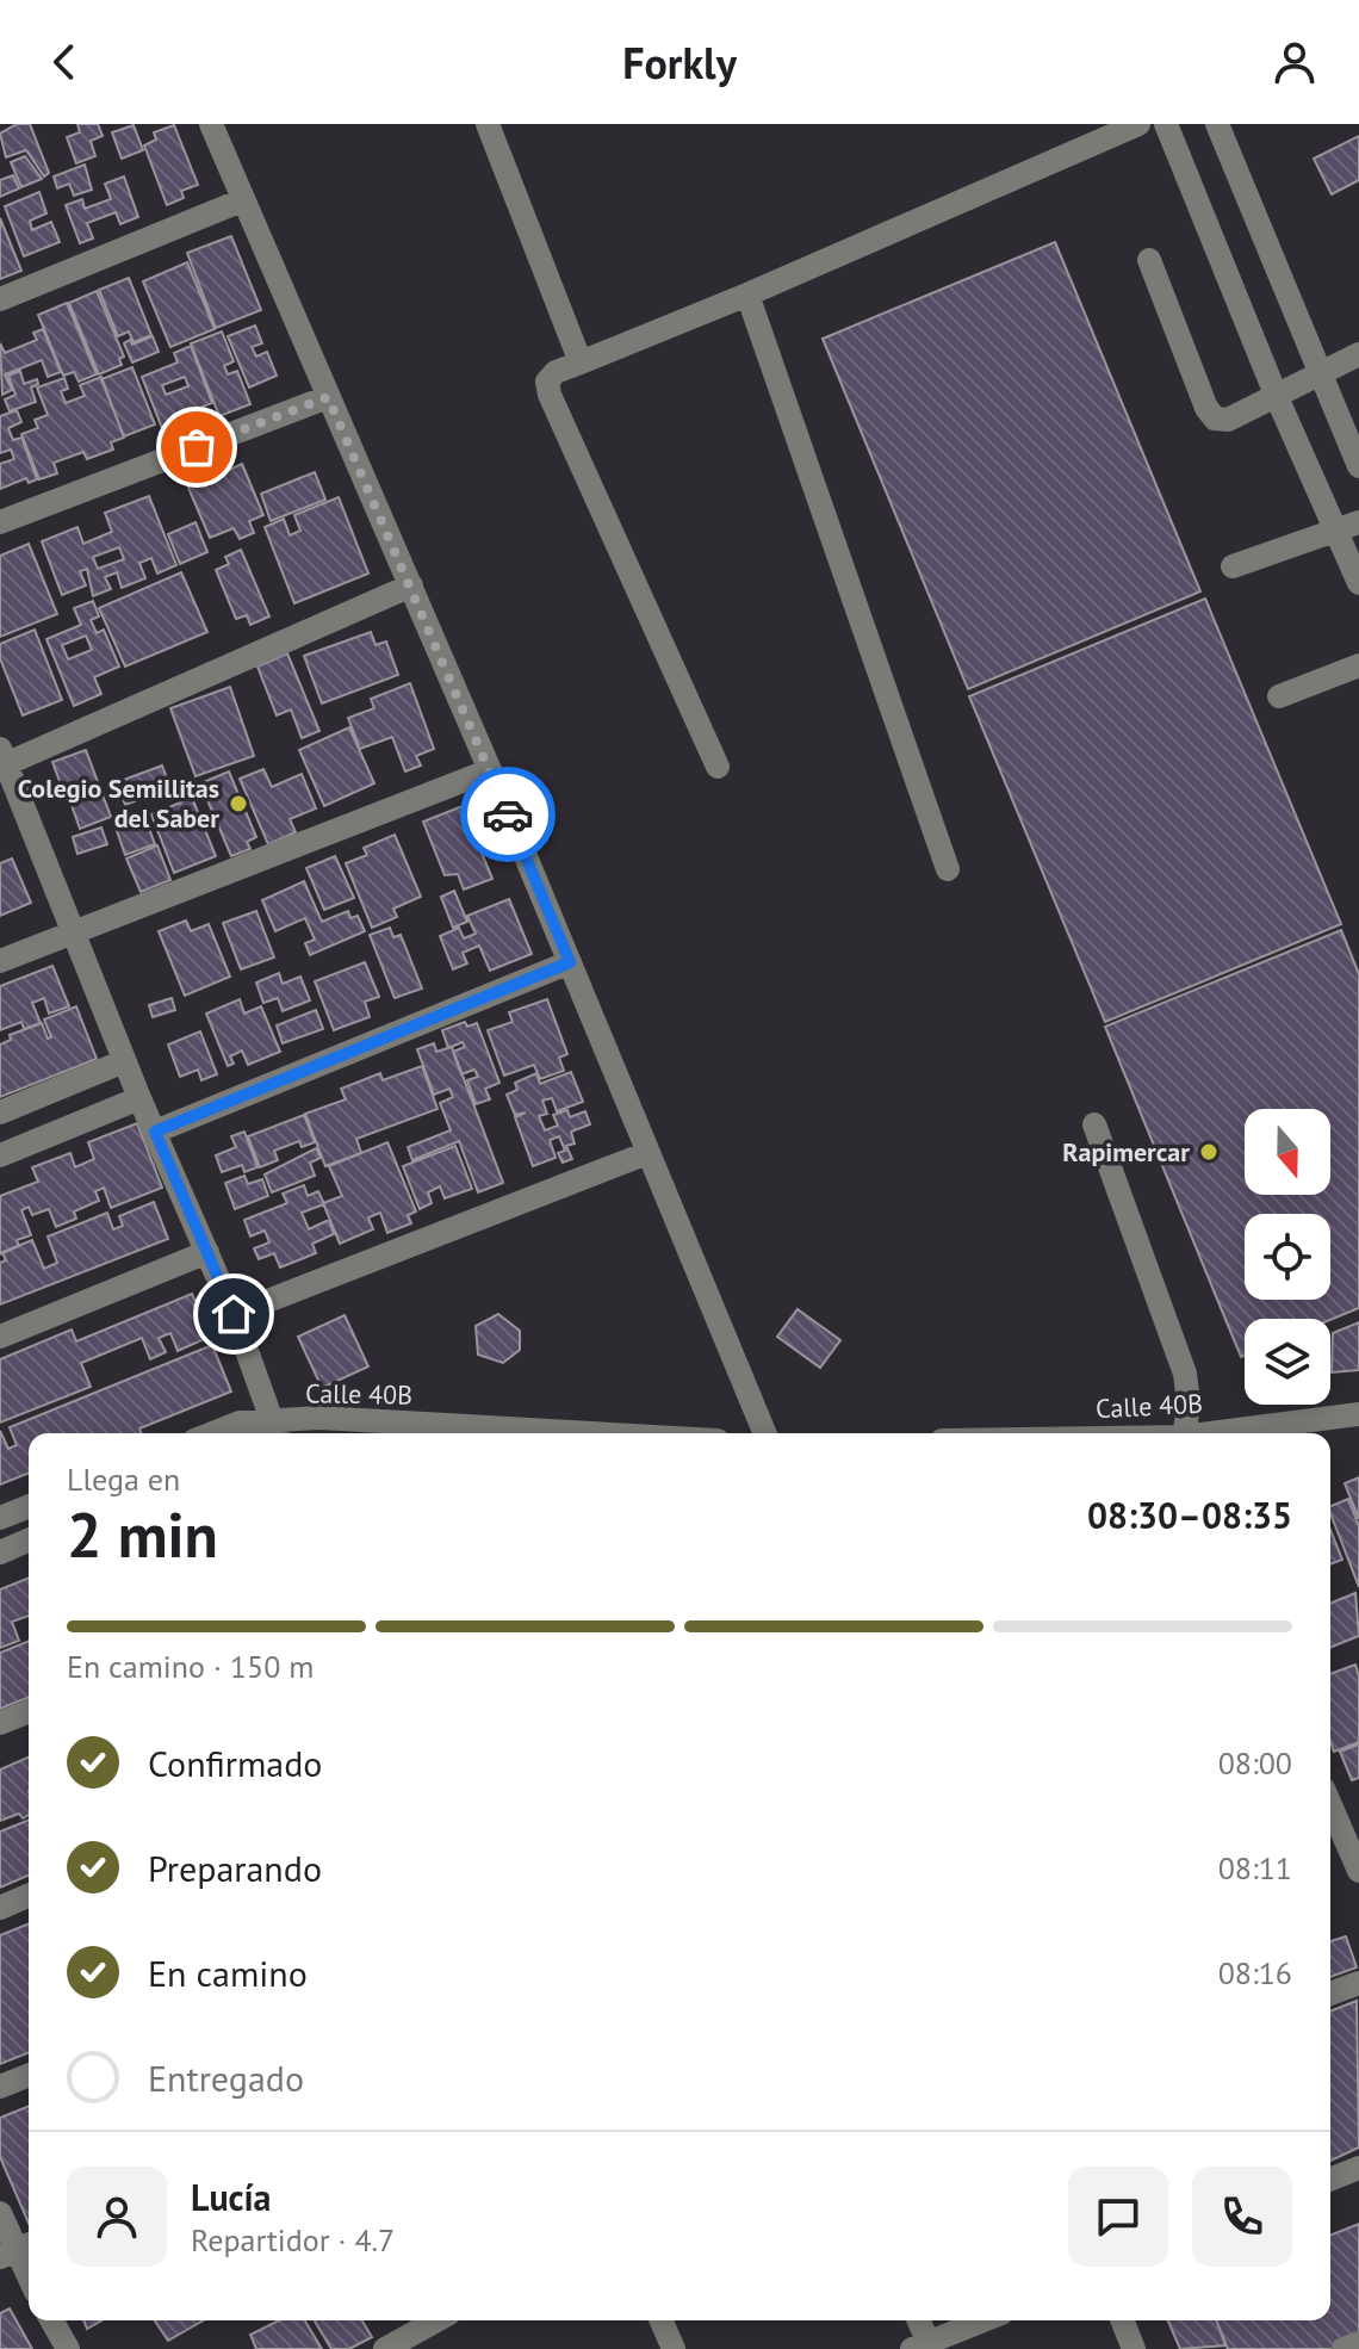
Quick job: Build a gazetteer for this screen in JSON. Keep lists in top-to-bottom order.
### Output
{
  "streets": {
    "street": ["Calle 40B"]
  },
  "places": ["Colegio Semillitas del Saber", "Rapimercar"],
  "north": "bottom",
  "page": {
    "header": "Forkly",
    "heading": ["2 min", "Llega en", "08:30–08:35"],
    "panel": ["Lucía", "Repartidor · 4.7"],
    "bar": "En camino · 150 m",
    "list": [
      ["Confirmado", "08:00"],
      ["Preparando", "08:11"],
      ["En camino", "08:16"],
      "Entregado"
    ]
  }
}
